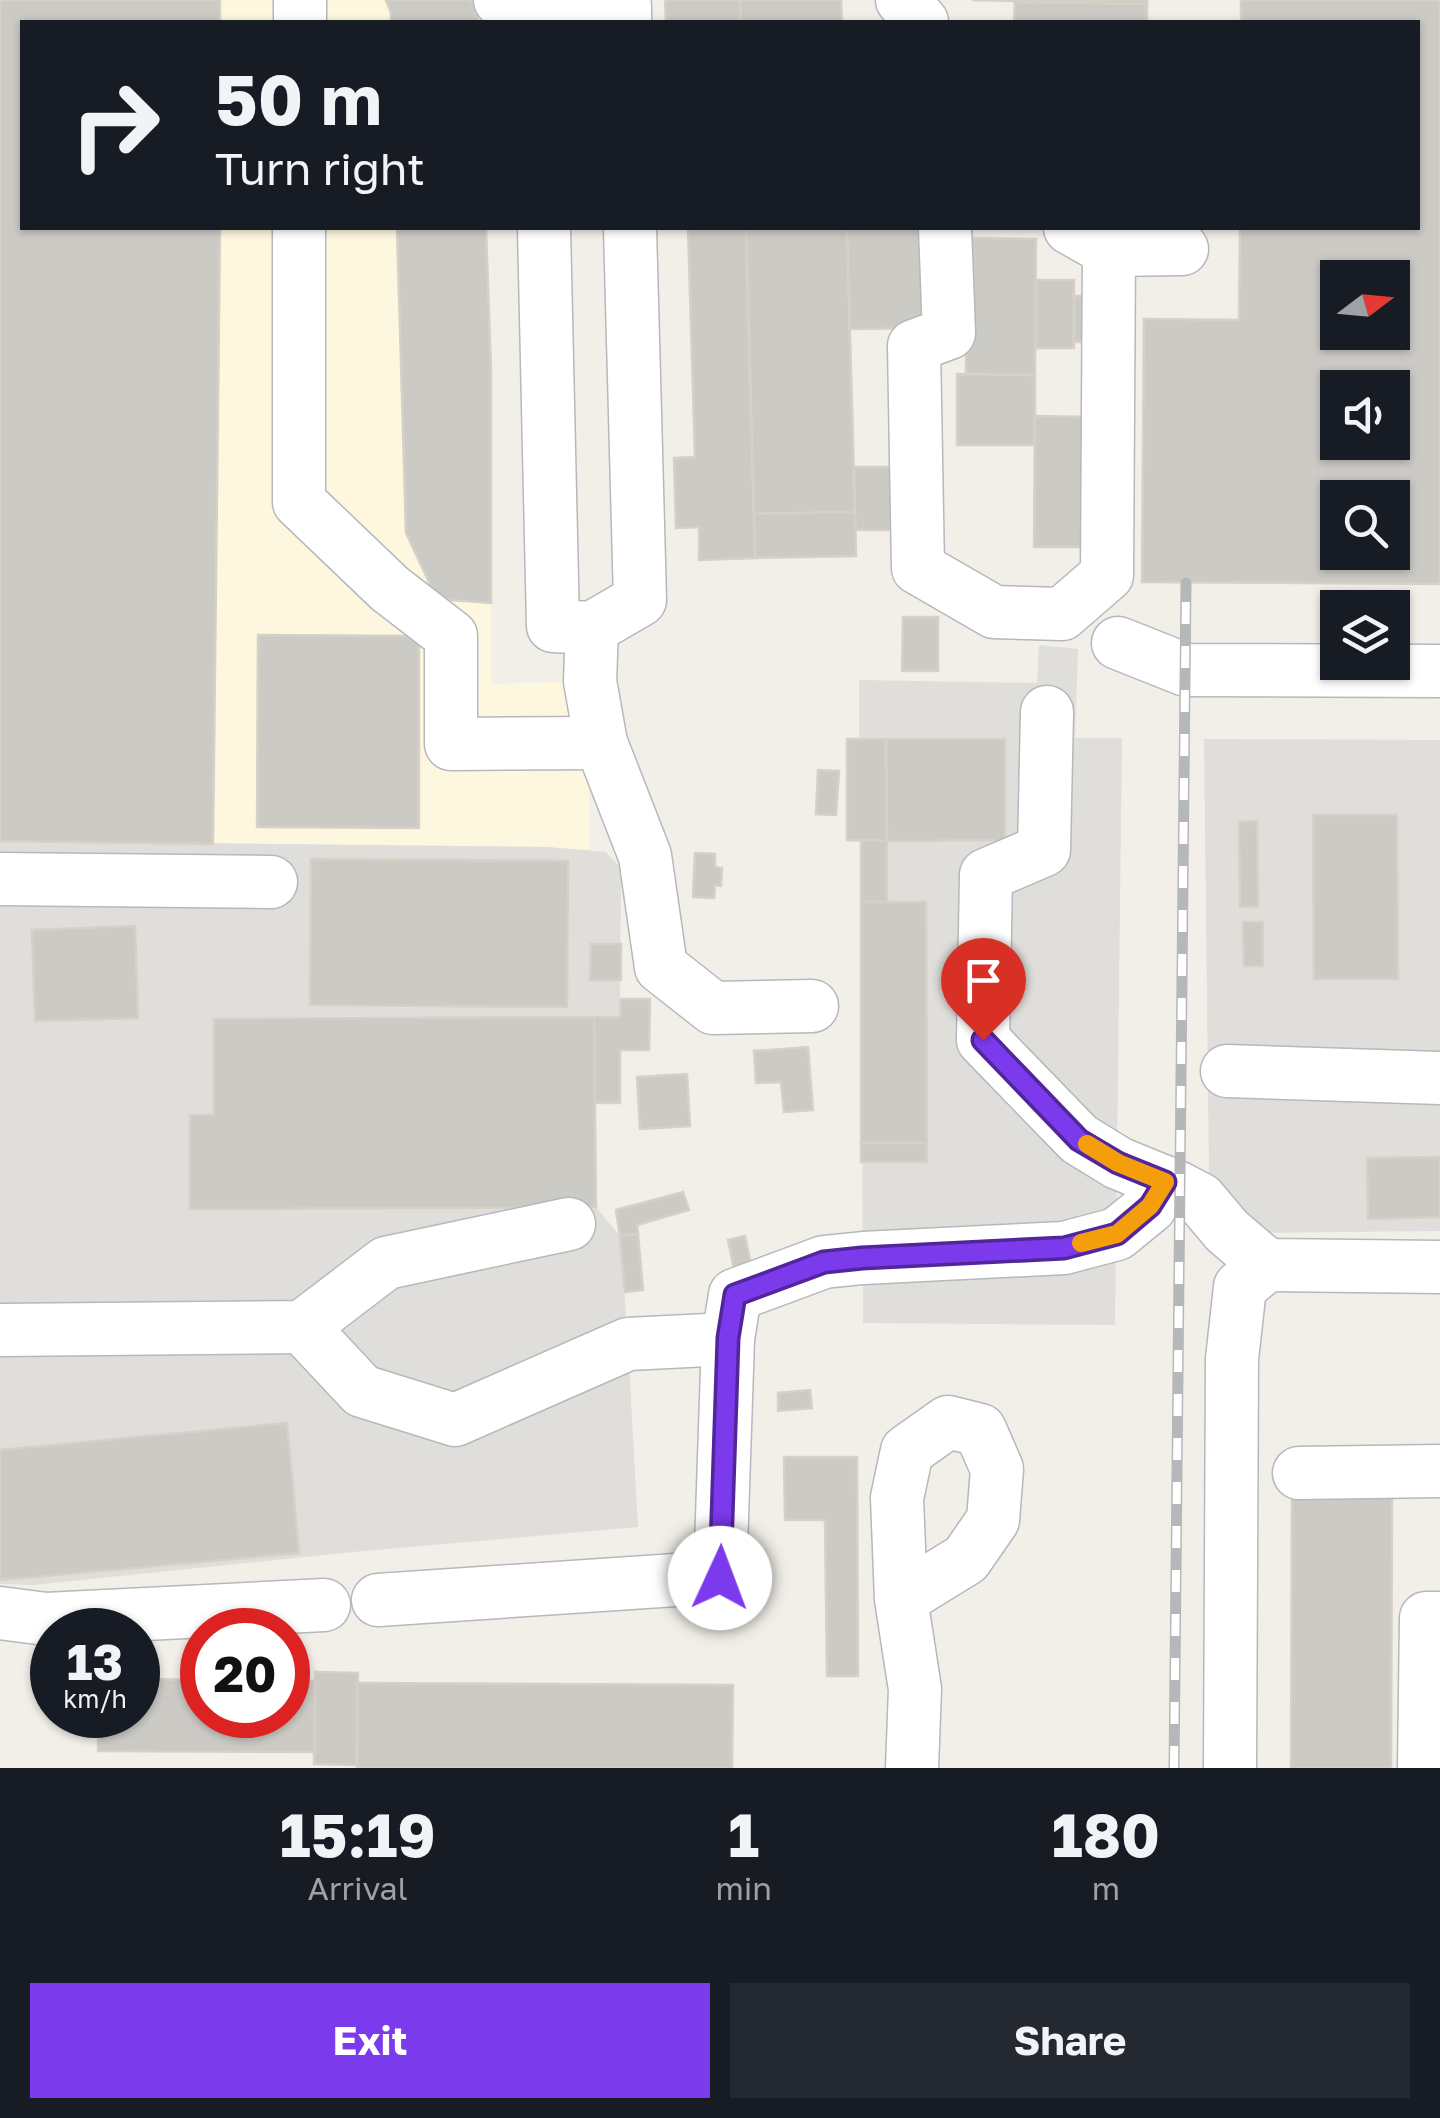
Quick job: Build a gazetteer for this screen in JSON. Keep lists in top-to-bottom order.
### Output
{
  "north": "right",
  "page": {
    "turn": ["50 m", "Turn right"],
    "speed": "13 km/h",
    "limit": "20",
    "eta": [
      "15:19",
      "Arrival",
      "1",
      "min",
      "180",
      "m"
    ],
    "buttons": ["Exit", "Share"]
  }
}
